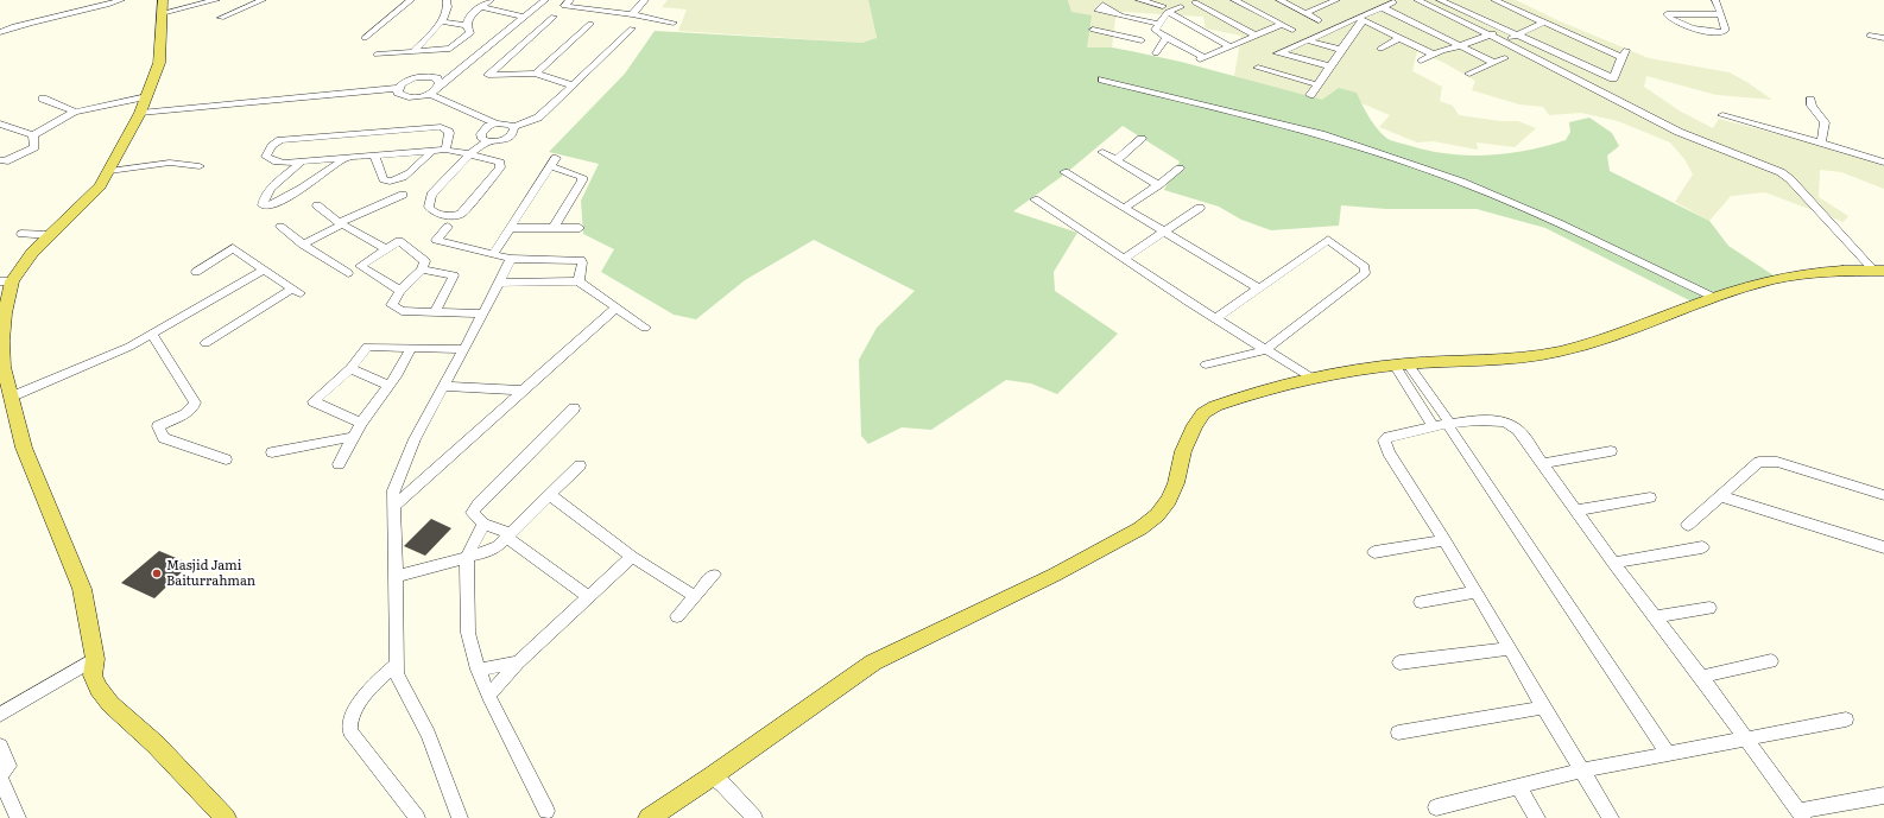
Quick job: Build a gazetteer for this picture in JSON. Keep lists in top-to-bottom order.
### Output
{
  "places": ["Masjid Jami Baiturrahman"]
}
